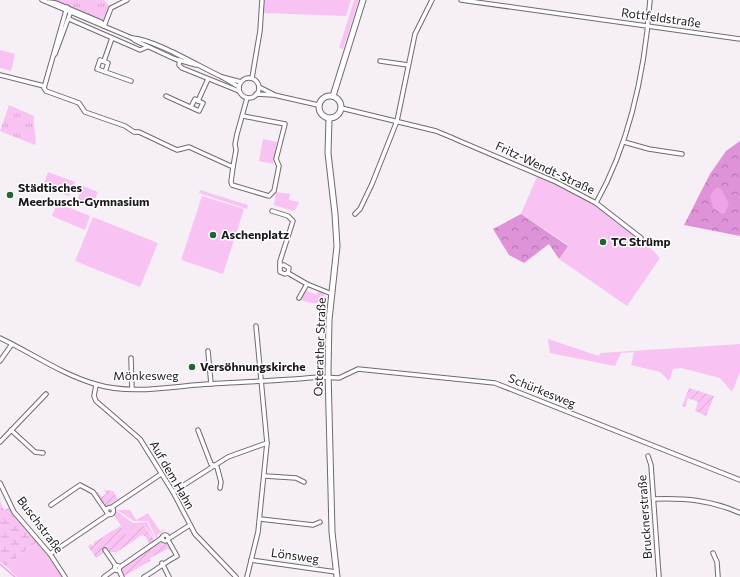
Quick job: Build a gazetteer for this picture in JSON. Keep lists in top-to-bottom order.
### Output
{
  "streets": {
    "main road": ["Osterather Straße"],
    "street": [
      "Rottfeldstraße",
      "Fritz-Wendt-Straße",
      "Mönkesweg",
      "Schürkesweg",
      "Auf dem Hahn",
      "Brucknerstraße",
      "Buschstraße",
      "Lönsweg"
    ]
  },
  "crossings": [
    ["Fritz-Wendt-Straße", "Osterather Straße"],
    ["Osterather Straße", "Mönkesweg"],
    ["Osterather Straße", "Schürkesweg"],
    ["Osterather Straße", "Lönsweg"],
    ["Mönkesweg", "Schürkesweg"],
    ["Mönkesweg", "Auf dem Hahn"]
  ],
  "places": [
    "Städtisches Meerbusch-Gymnasium",
    "Aschenplatz",
    "TC Strümp",
    "Versöhnungskirche"
  ]
}
